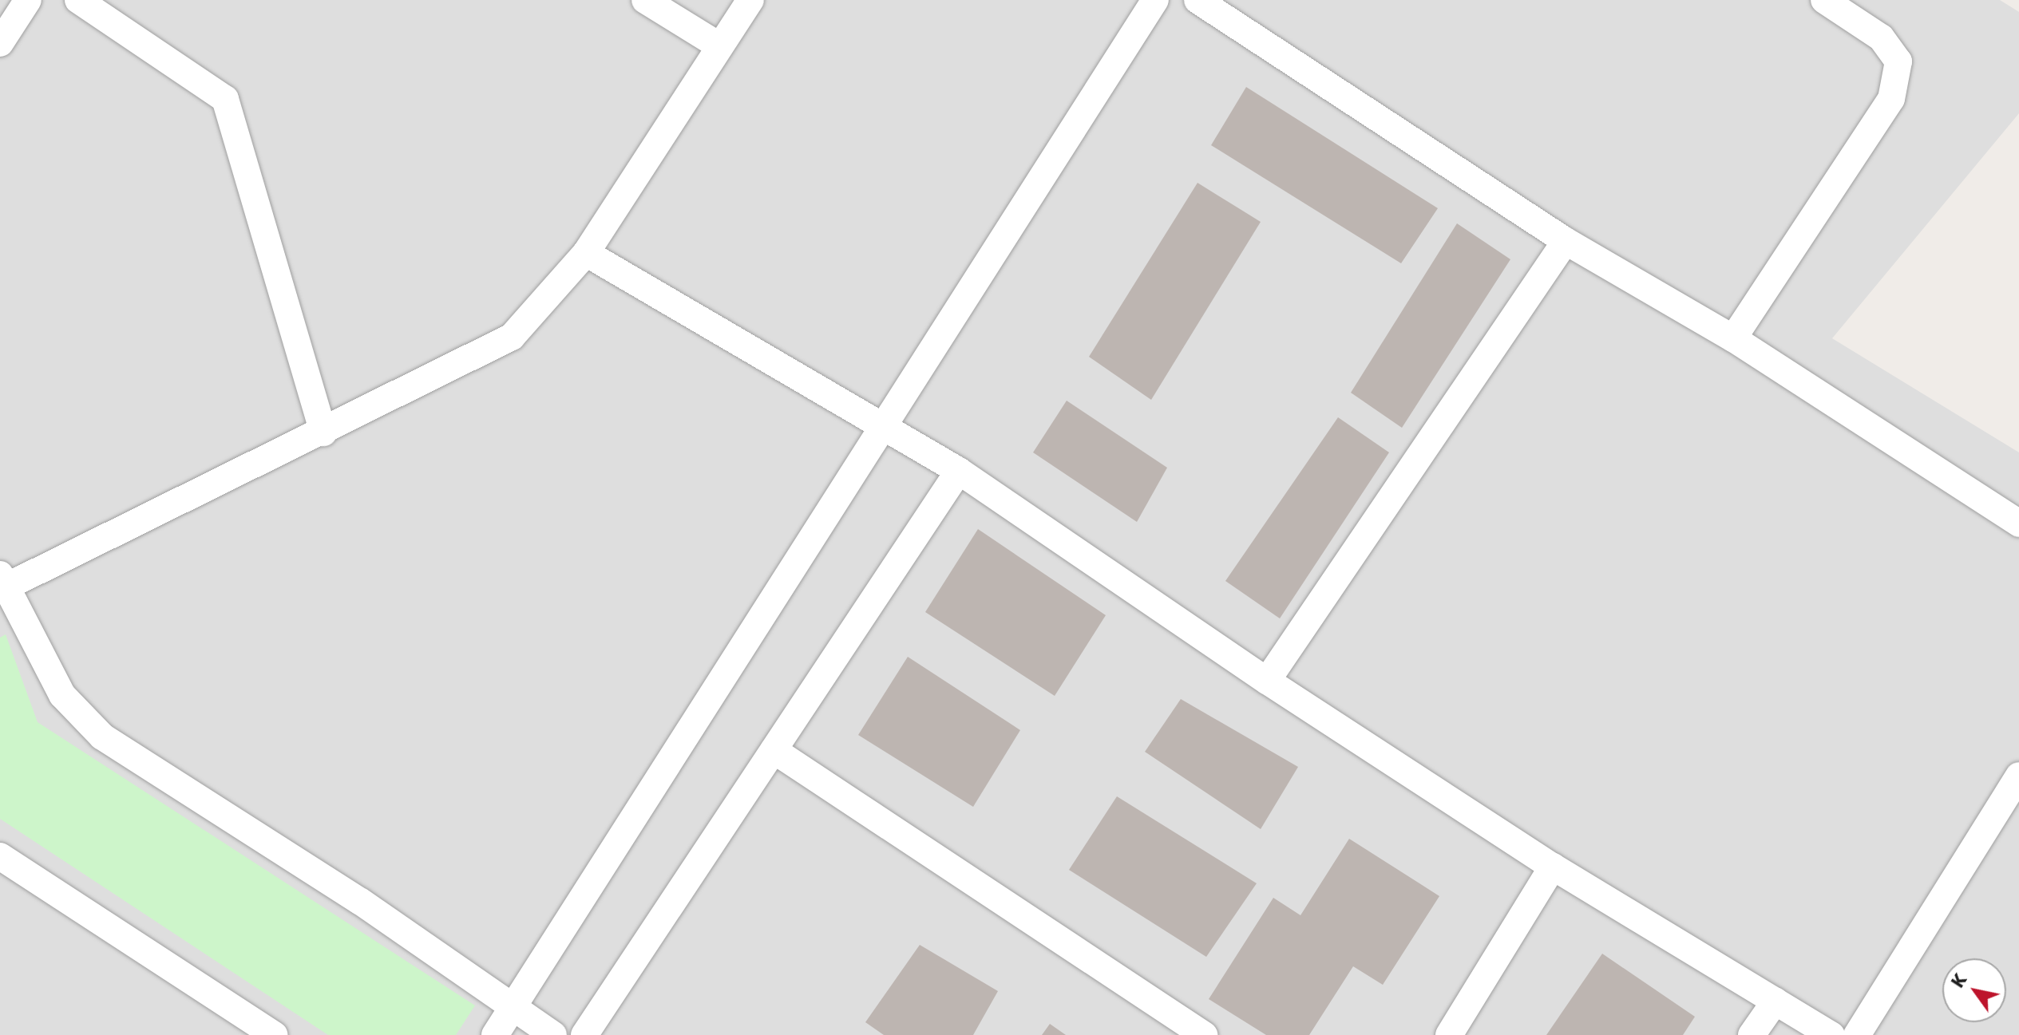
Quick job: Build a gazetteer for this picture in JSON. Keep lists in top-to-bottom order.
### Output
{
  "north": "top left"
}
